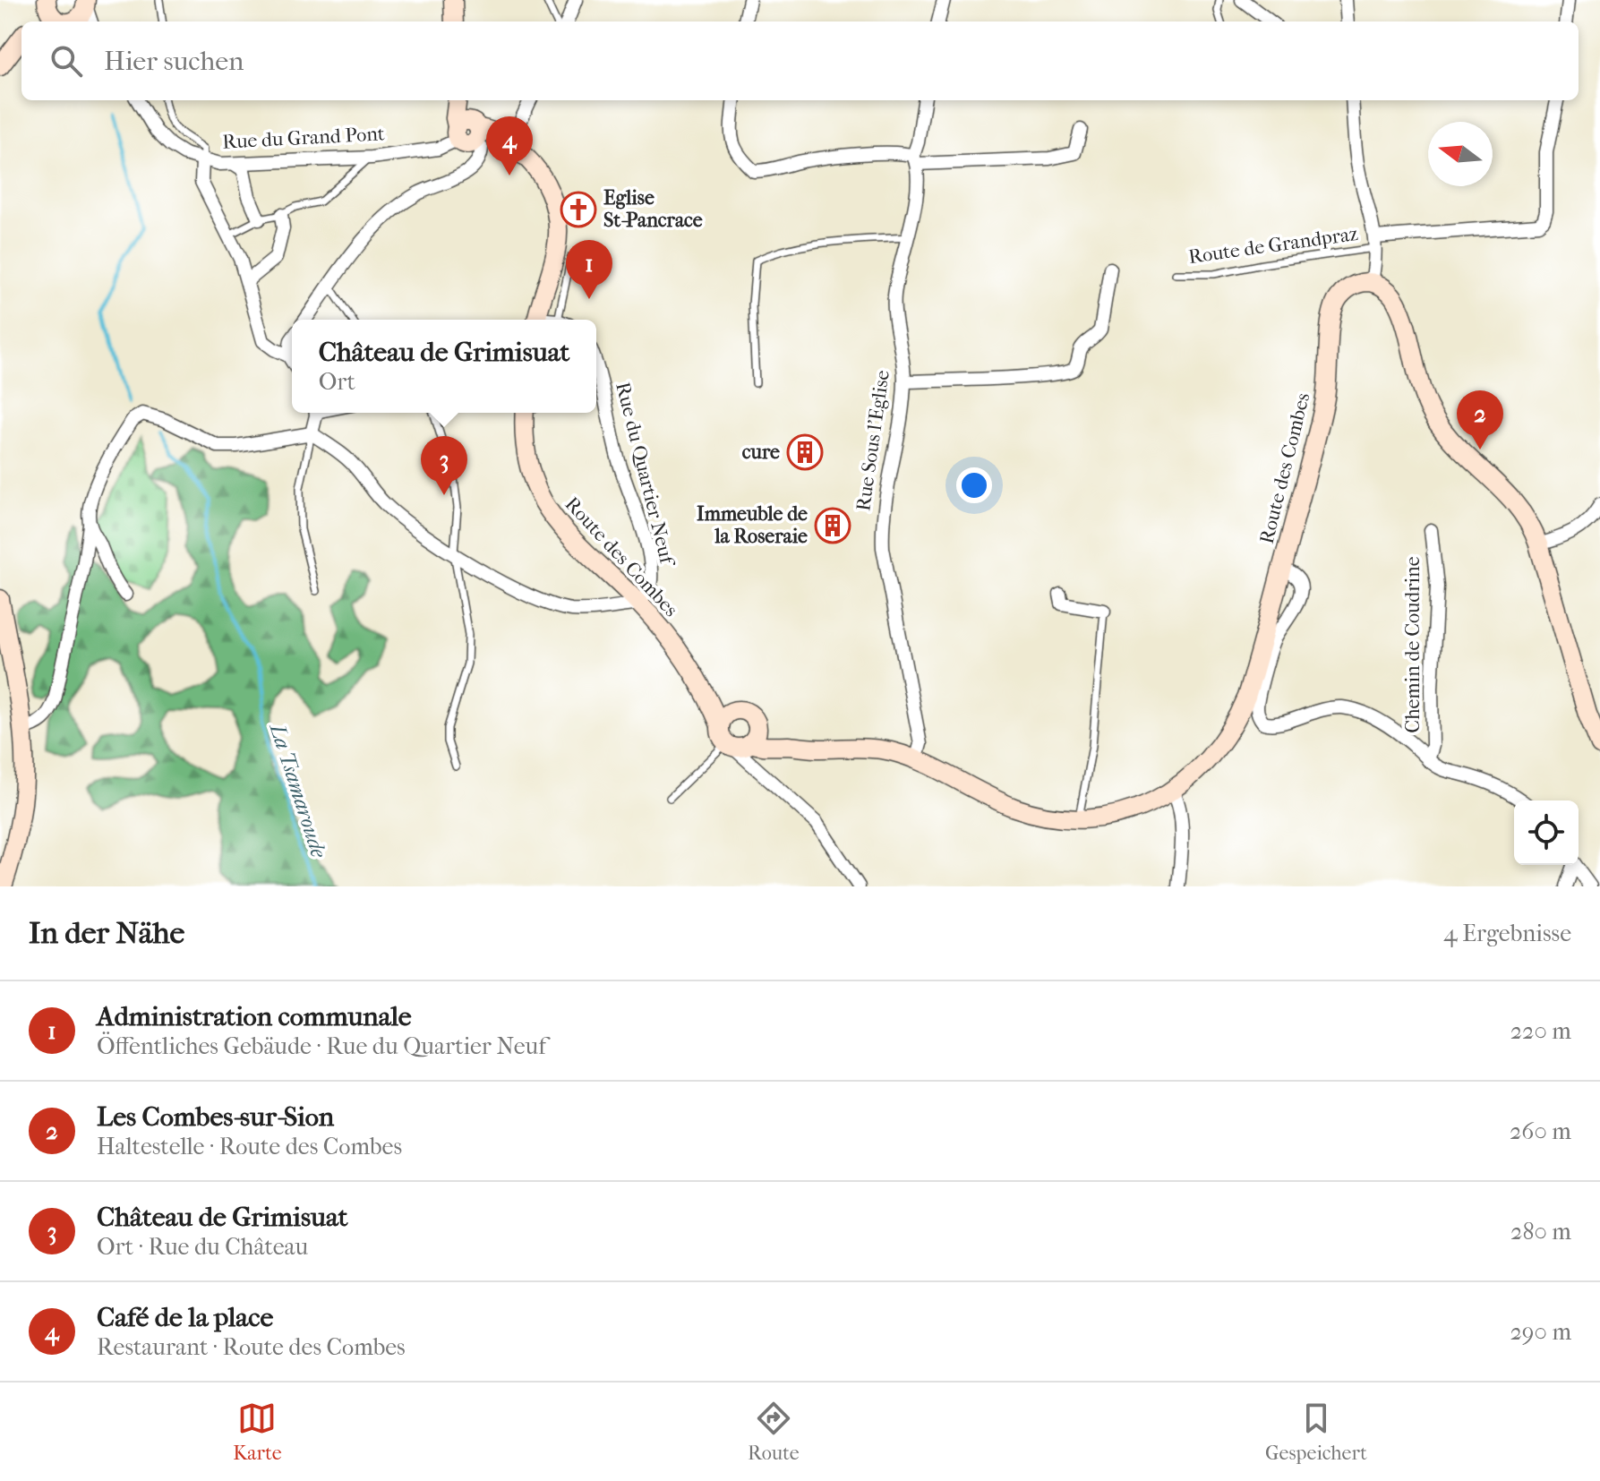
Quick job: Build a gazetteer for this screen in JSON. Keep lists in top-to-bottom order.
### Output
{
  "streets": {
    "street": [
      "Rue du Grand Pont",
      "Rue Sous l'Eglise",
      "Route des Combes",
      "Rue du Quartier Neuf",
      "Chemin de Coudrine"
    ],
    "lane": ["Route de Grandpraz"]
  },
  "crossings": [
    ["Rue Sous l'Eglise", "Route des Combes"],
    ["Route des Combes", "Rue du Quartier Neuf"]
  ],
  "water": ["La Tsamaroude"],
  "places": {
    "church": ["Eglise St-Pancrace"],
    "building": ["cure", "Immeuble de la Roseraie"]
  },
  "north": "left",
  "page": {
    "search": "Hier suchen",
    "pins": [
      "4",
      "1",
      "2",
      "3"
    ],
    "popup": ["Château de Grimisuat", "Ort"],
    "heading": ["In der Nähe", "4 Ergebnisse"],
    "list": [
      {
        "mark": "1",
        "name": "Administration communale",
        "note": "Öffentliches Gebäude · Rue du Quartier Neuf",
        "value": "220 m"
      },
      {
        "mark": "2",
        "name": "Les Combes-sur-Sion",
        "note": "Haltestelle · Route des Combes",
        "value": "260 m"
      },
      {
        "mark": "3",
        "name": "Château de Grimisuat",
        "note": "Ort · Rue du Château",
        "value": "280 m"
      },
      {
        "mark": "4",
        "name": "Café de la place",
        "note": "Restaurant · Route des Combes",
        "value": "290 m"
      }
    ],
    "nav": ["Karte", "Route", "Gespeichert"]
  }
}
